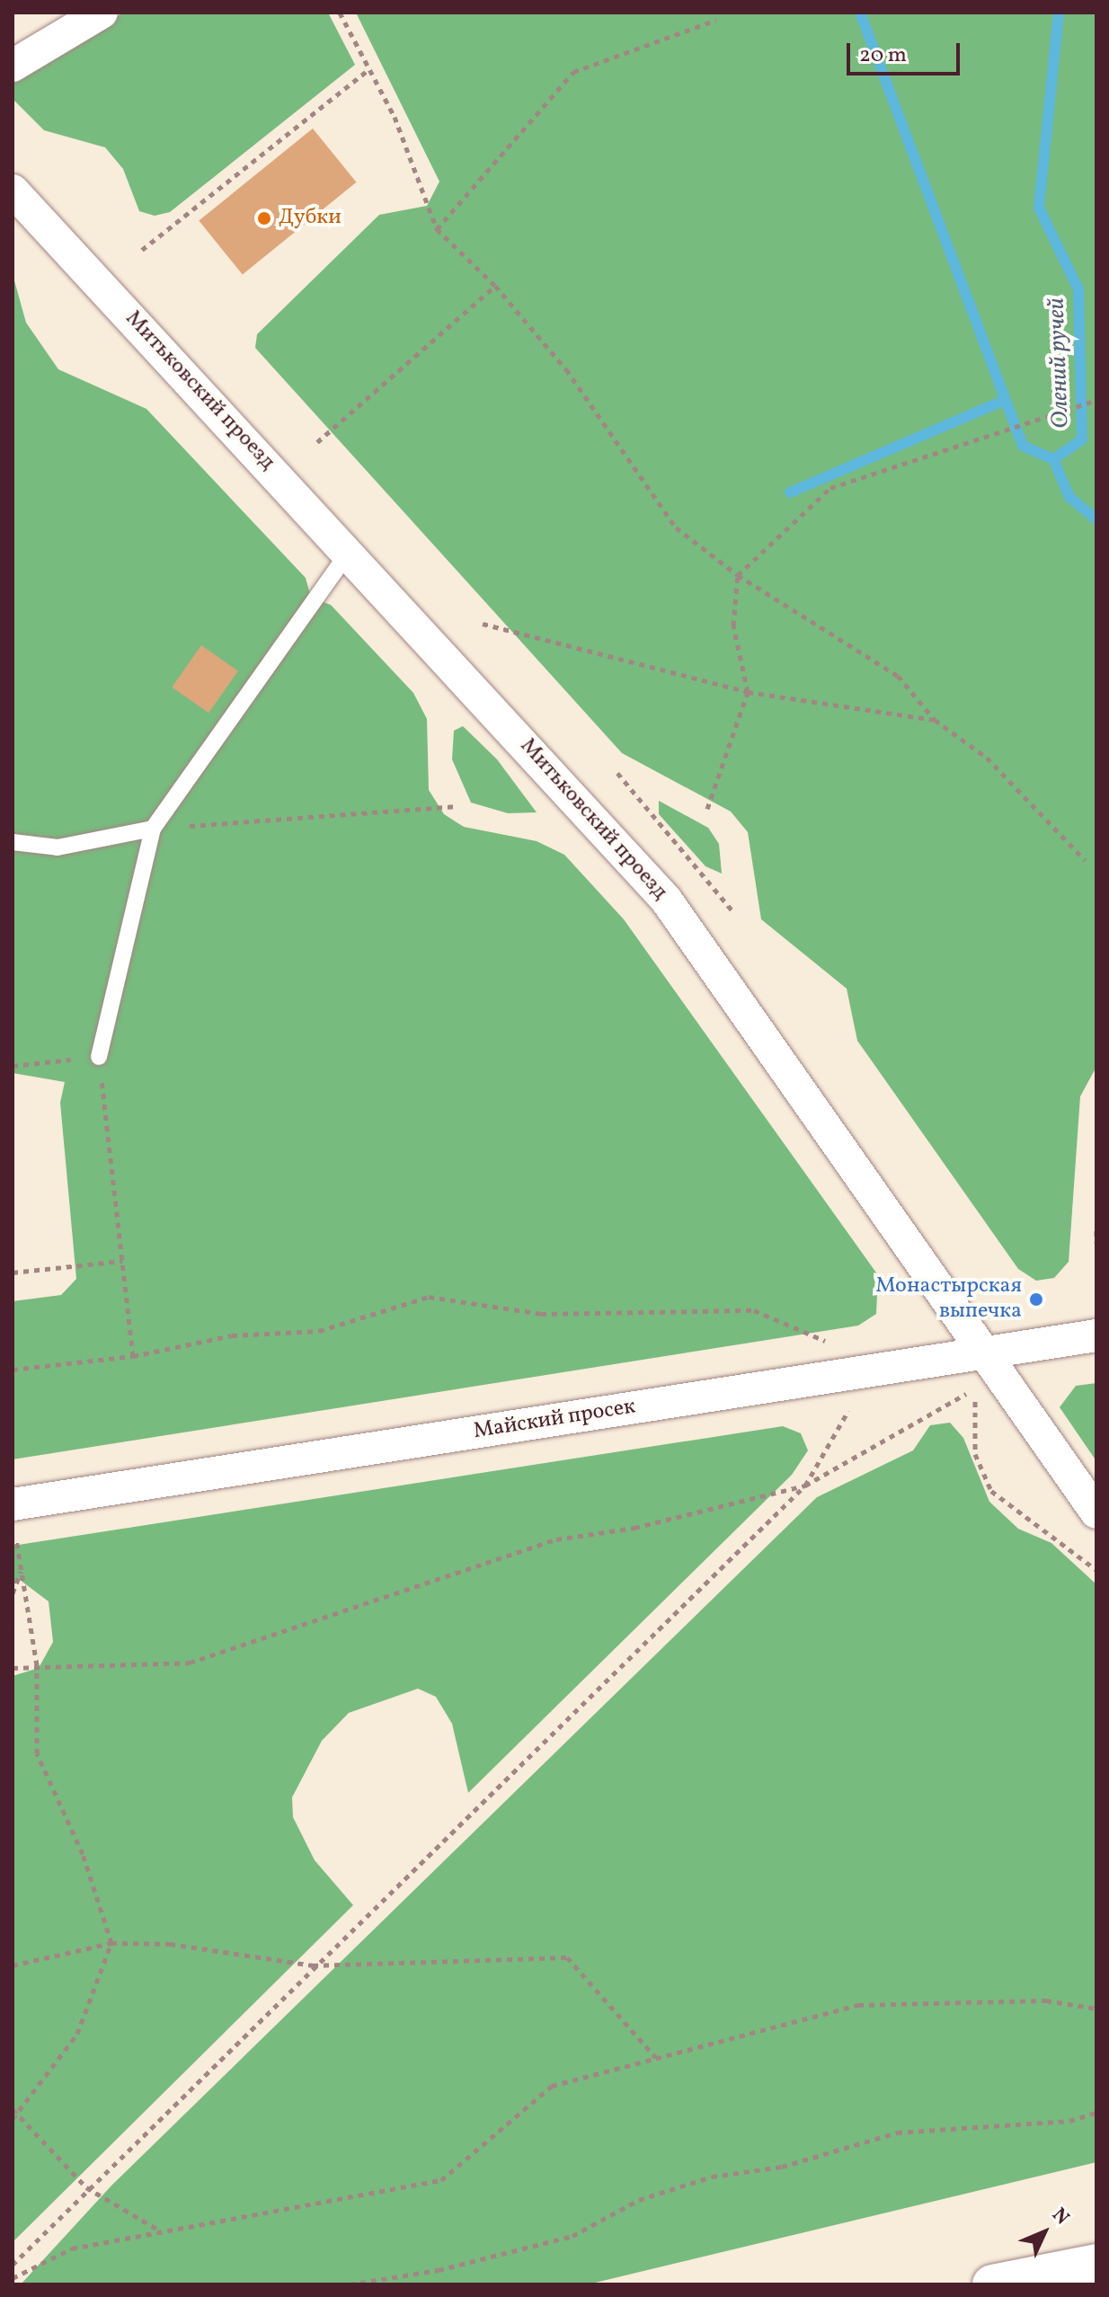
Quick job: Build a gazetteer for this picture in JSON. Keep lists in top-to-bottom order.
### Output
{
  "streets": {
    "street": ["Митьковский проезд", "Майский просек"]
  },
  "crossings": [
    ["Митьковский проезд", "Майский просек"]
  ],
  "water": ["Олений ручей"],
  "places": ["Дубки", "Монастырская выпечка"],
  "scale_bar": "20 m",
  "north": "top right"
}
